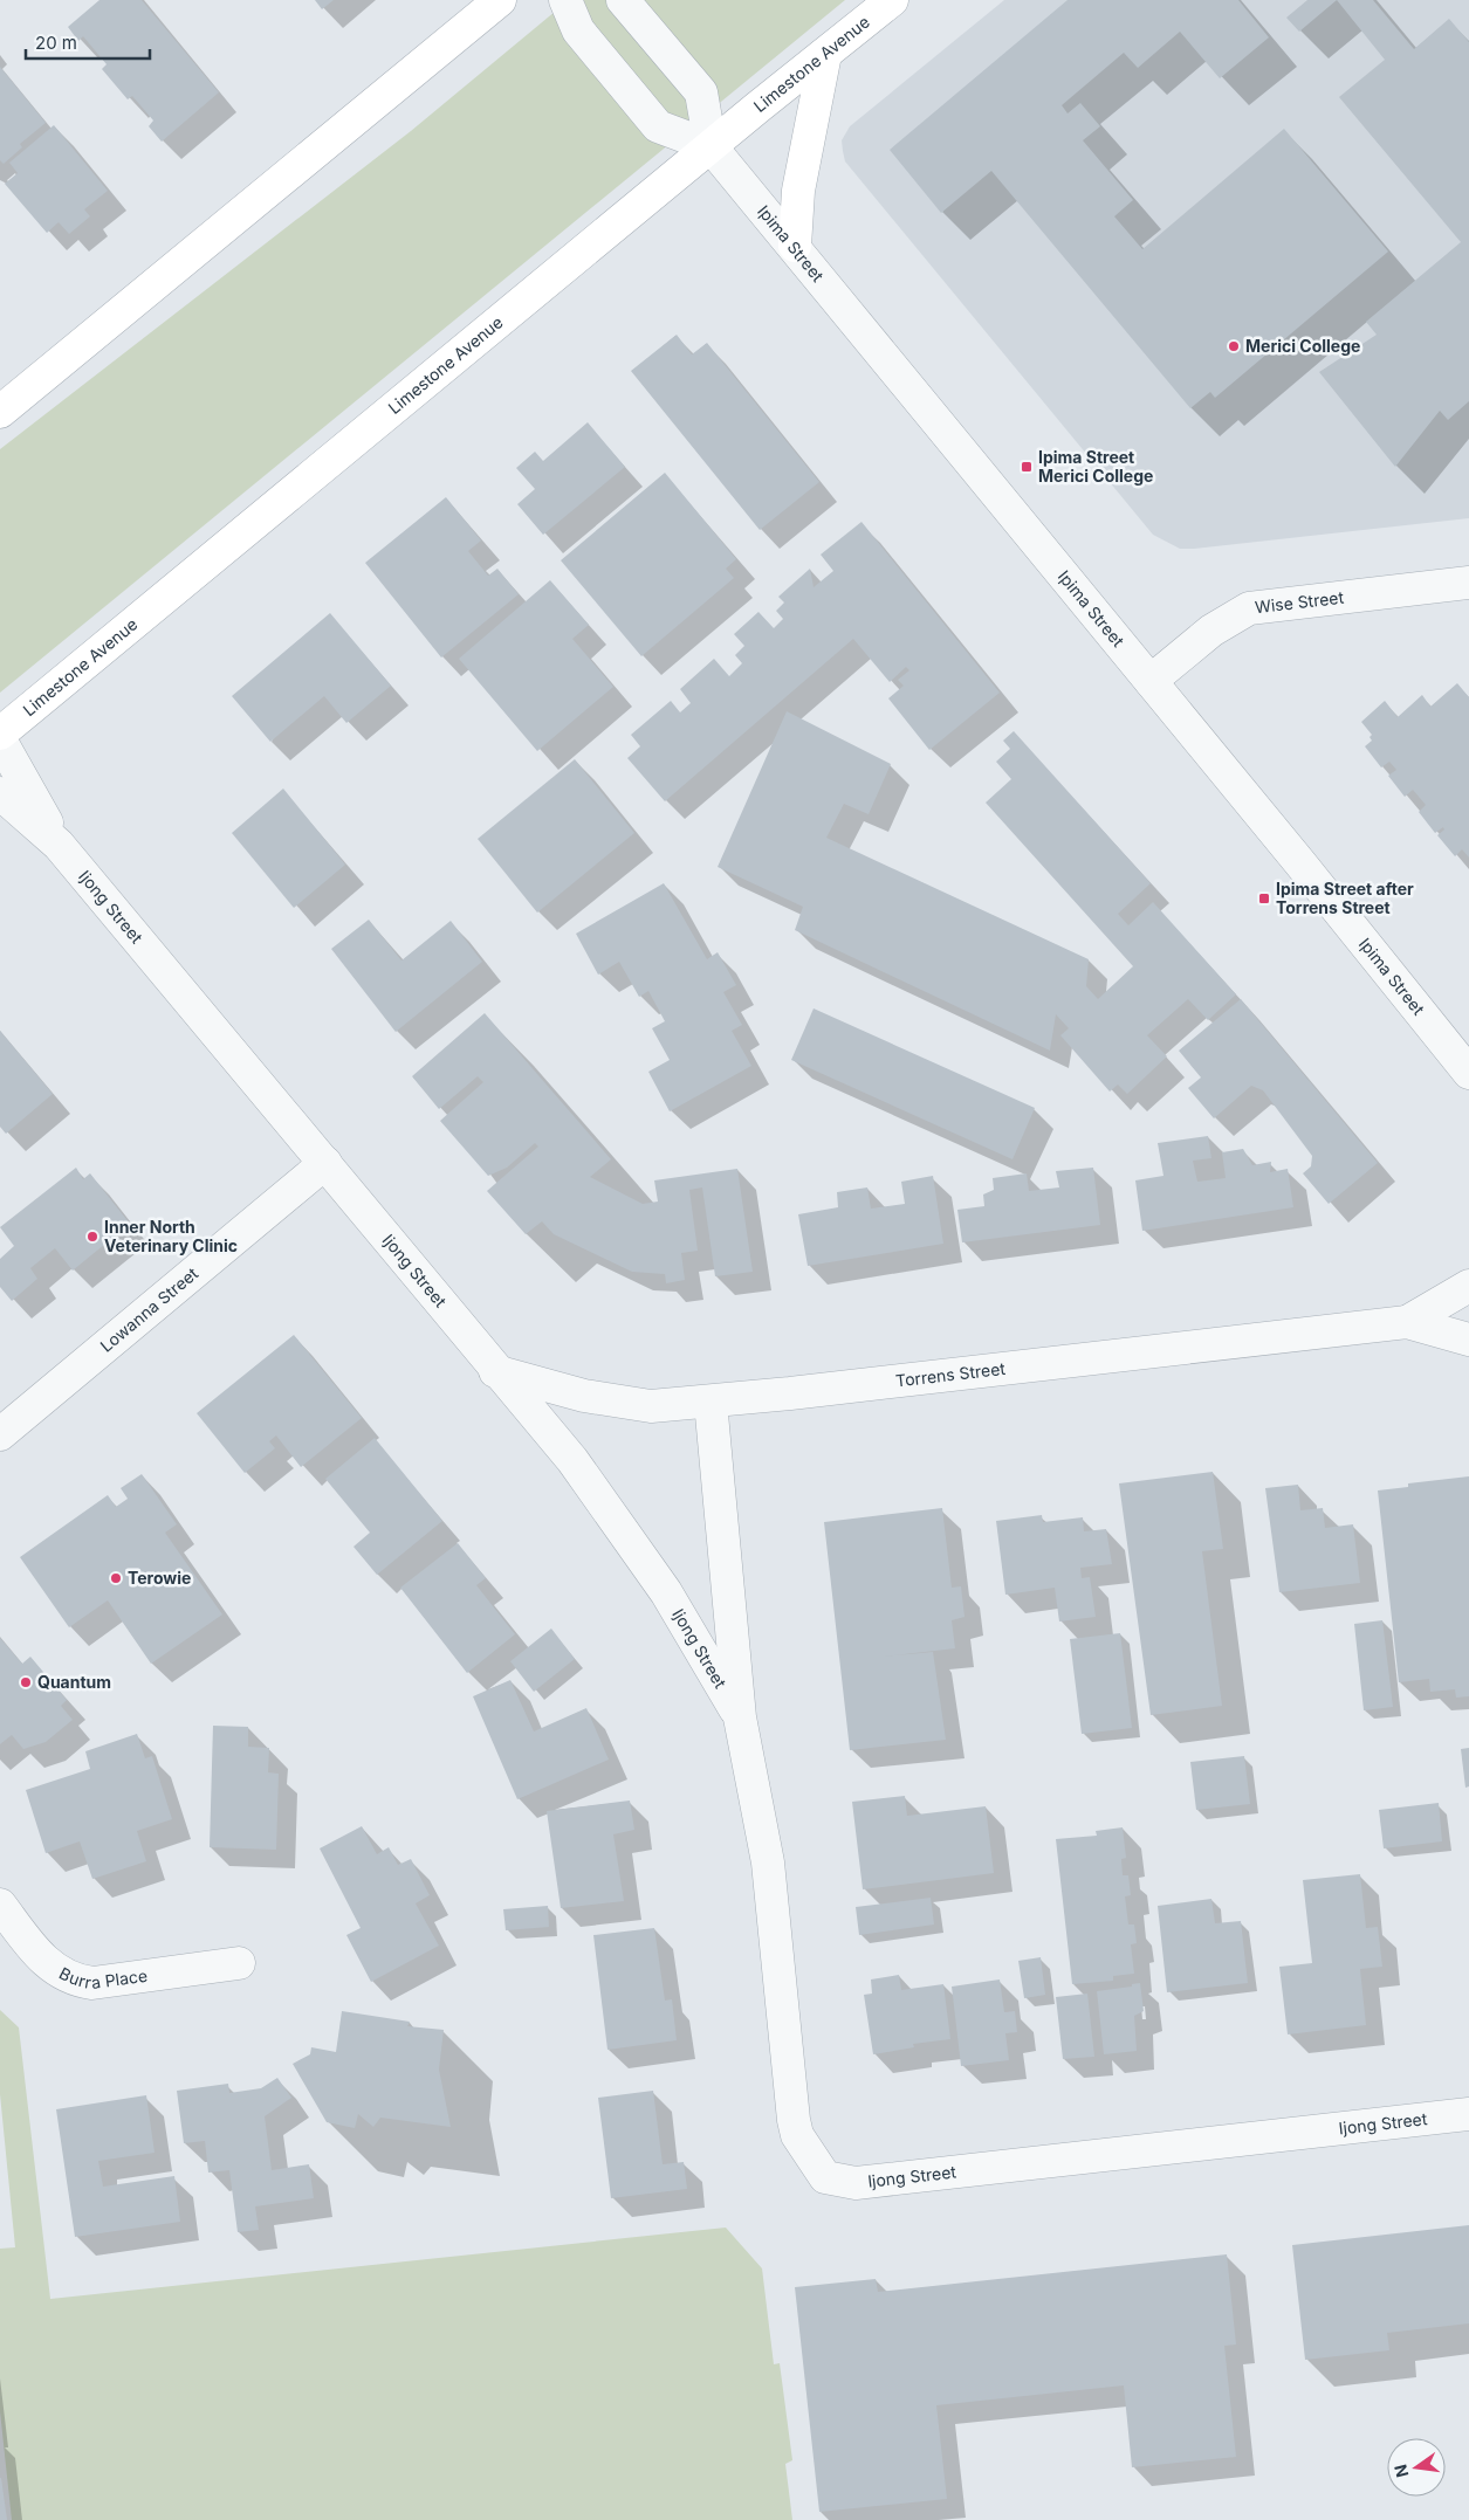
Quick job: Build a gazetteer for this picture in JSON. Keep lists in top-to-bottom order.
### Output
{
  "streets": {
    "main road": ["Limestone Avenue"],
    "street": [
      "Ipima Street",
      "Wise Street",
      "Ijong Street",
      "Lowanna Street",
      "Torrens Street",
      "Burra Place"
    ]
  },
  "crossings": [
    ["Limestone Avenue", "Ipima Street"],
    ["Ipima Street", "Wise Street"],
    ["Ijong Street", "Lowanna Street"],
    ["Ijong Street", "Torrens Street"]
  ],
  "places": {
    "other": [
      "Merici College",
      "Inner North Veterinary Clinic",
      "Terowie",
      "Quantum"
    ],
    "transit": ["Ipima Street Merici College", "Ipima Street after Torrens Street"]
  },
  "scale_bar": "20 m",
  "north": "left"
}
